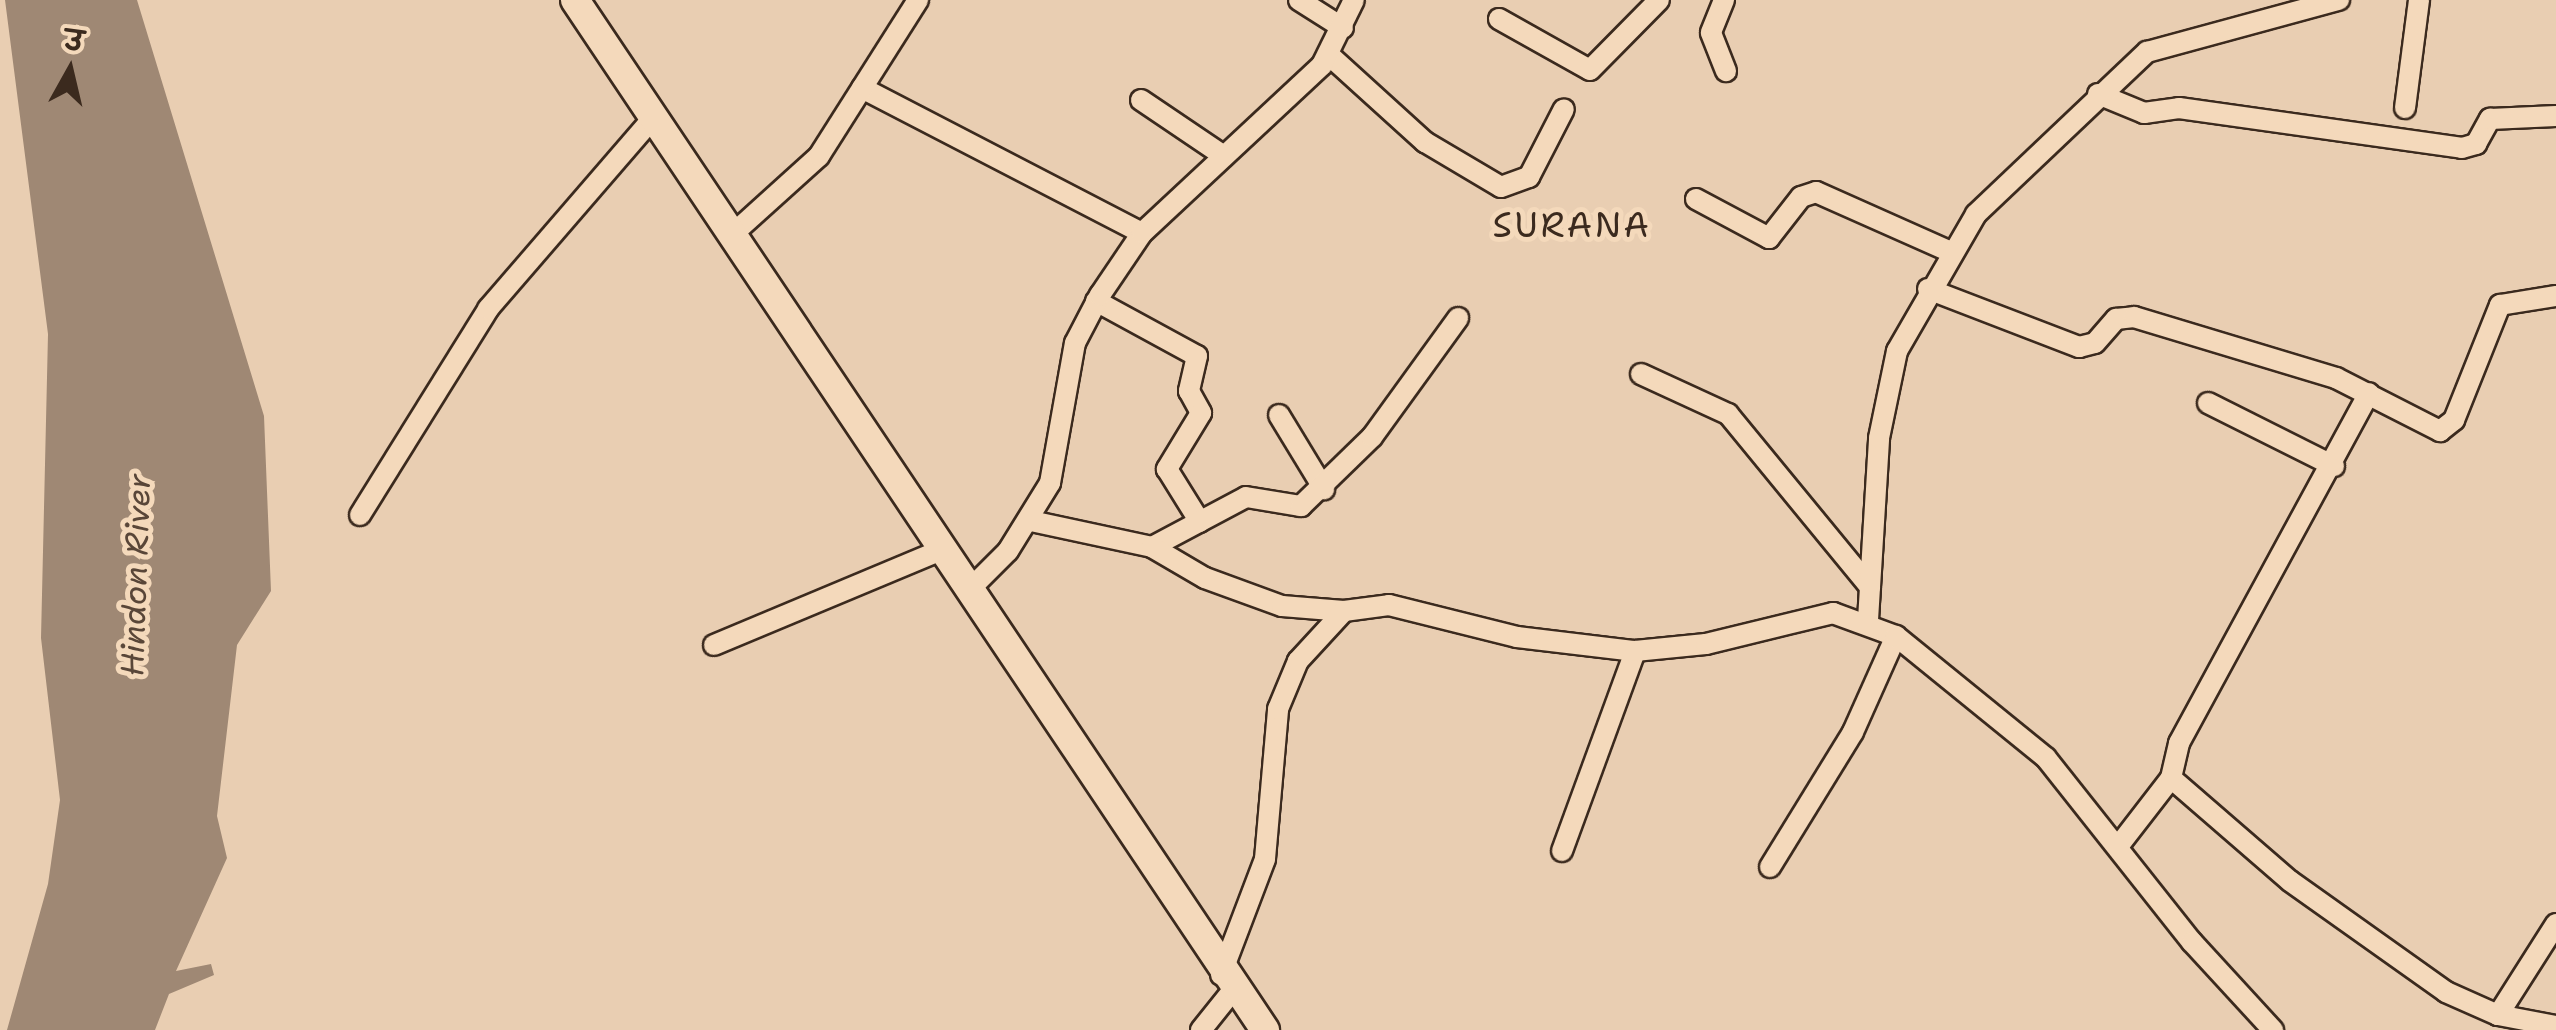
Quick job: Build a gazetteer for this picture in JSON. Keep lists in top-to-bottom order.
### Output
{
  "districts": ["SURANA"],
  "water": ["Hindon River"],
  "north": "top"
}
